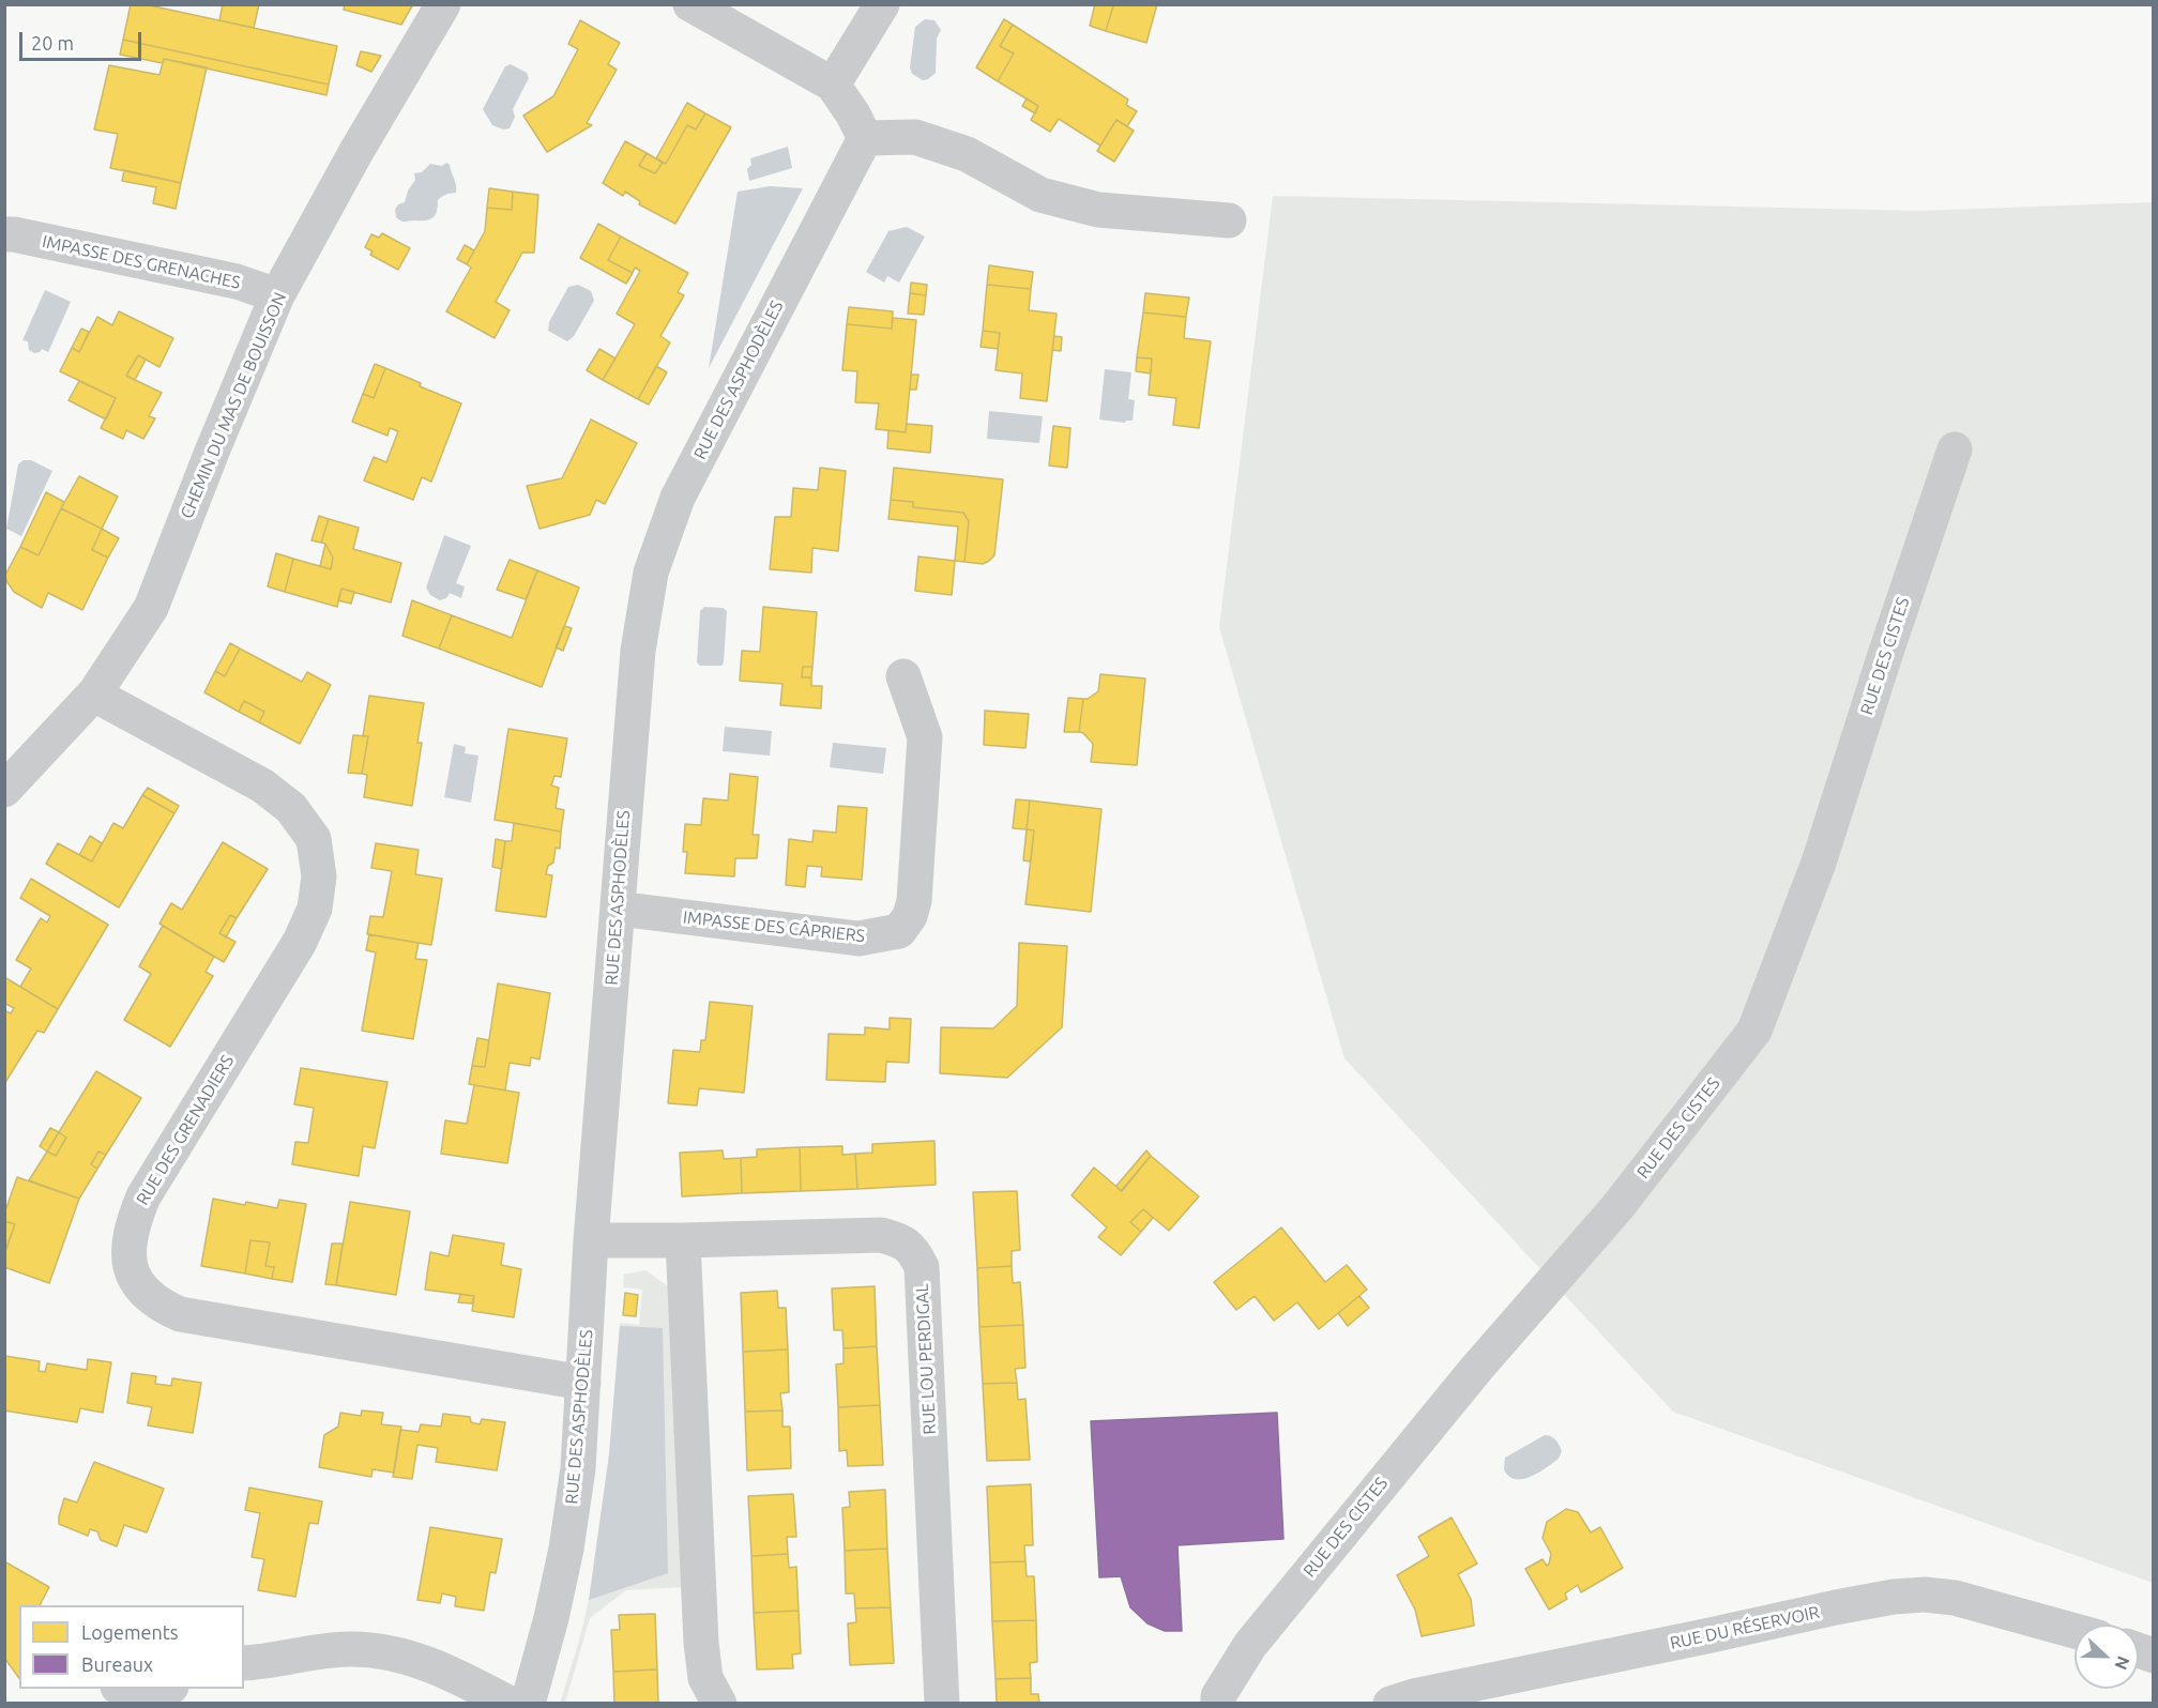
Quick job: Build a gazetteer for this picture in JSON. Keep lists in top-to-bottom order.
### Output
{
  "streets": {
    "street": [
      "IMPASSE DES GRENACHES",
      "RUE DES ASPHODÈLES",
      "CHEMIN DU MAS DE BOUISSON",
      "RUE DES CISTES",
      "IMPASSE DES CÂPRIERS",
      "RUE DES GRENADIERS",
      "RUE LOU PERDIGAL",
      "RUE DU RÉSERVOIR"
    ]
  },
  "crossings": [
    ["IMPASSE DES GRENACHES", "CHEMIN DU MAS DE BOUISSON"],
    ["RUE DES ASPHODÈLES", "IMPASSE DES CÂPRIERS"],
    ["RUE DES ASPHODÈLES", "RUE DES GRENADIERS"],
    ["RUE DES ASPHODÈLES", "RUE LOU PERDIGAL"],
    ["CHEMIN DU MAS DE BOUISSON", "RUE DES GRENADIERS"]
  ],
  "legend": ["Logements", "Bureaux"],
  "scale_bar": "20 m",
  "north": "right"
}
